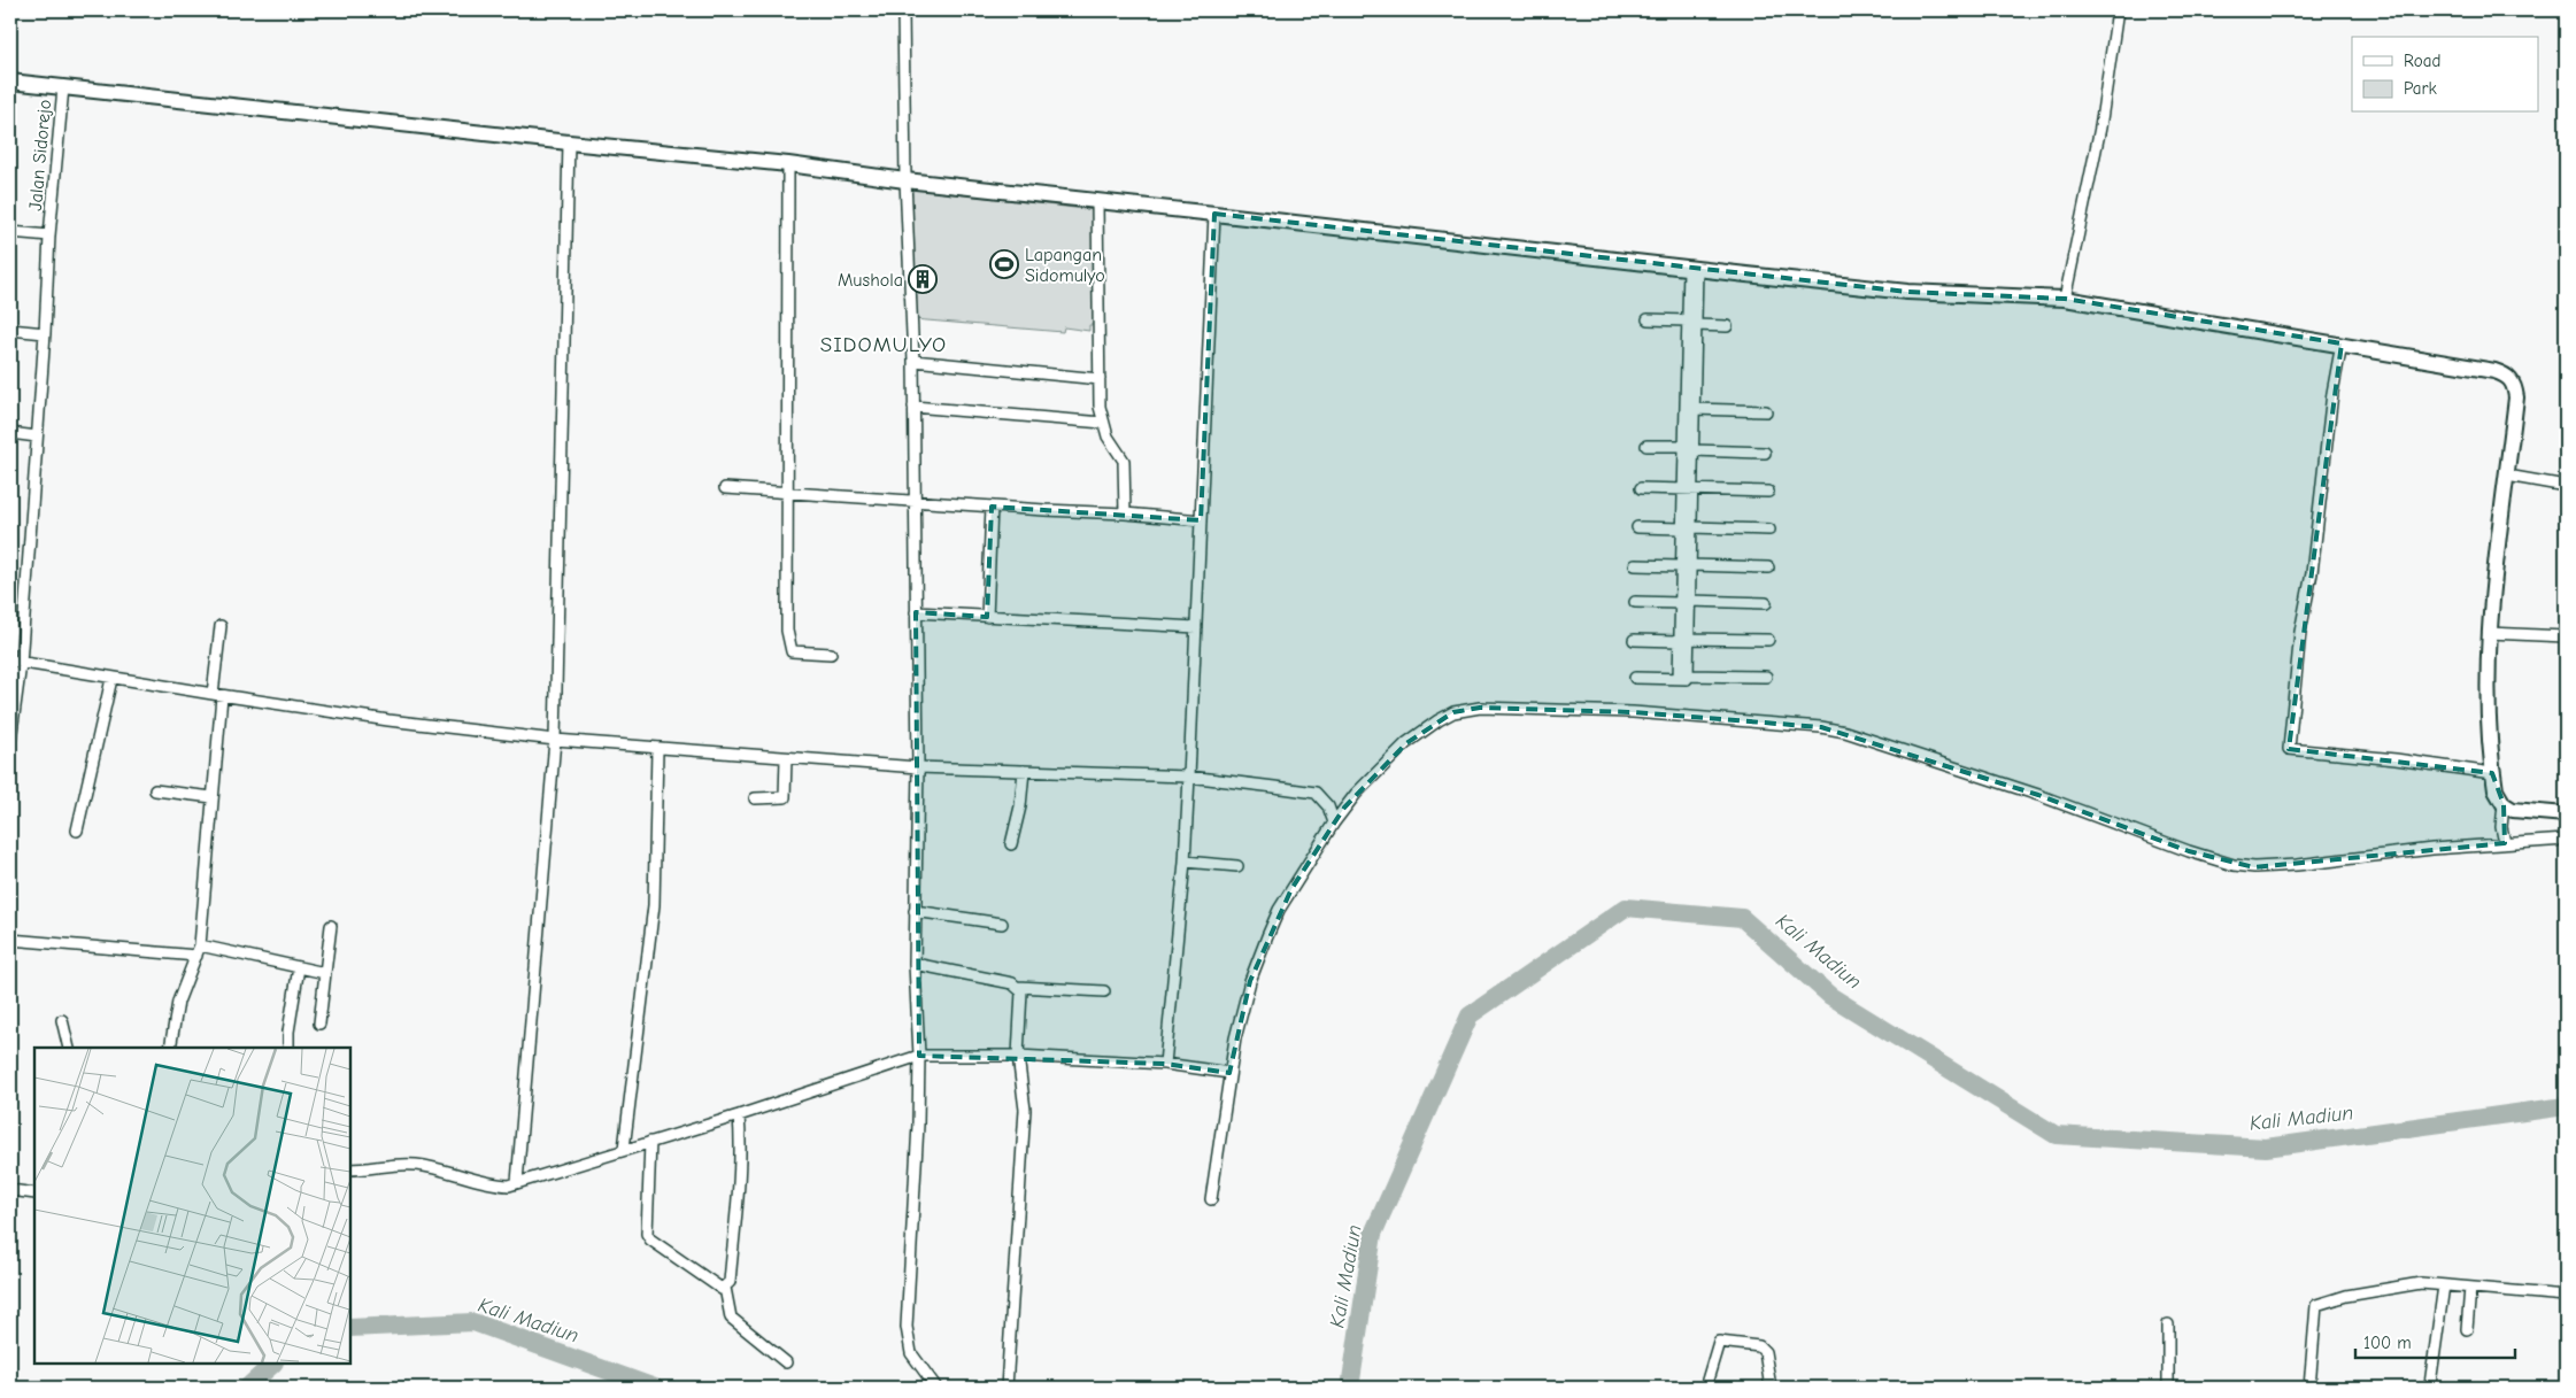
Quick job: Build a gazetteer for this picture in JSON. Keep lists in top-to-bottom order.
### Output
{
  "streets": {
    "street": ["Jalan Sidorejo"]
  },
  "districts": ["SIDOMULYO"],
  "water": ["Kali Madiun"],
  "places": {
    "sports": ["Lapangan Sidomulyo"],
    "building": ["Mushola"]
  },
  "legend": ["Road", "Park"],
  "scale_bar": "100 m"
}
